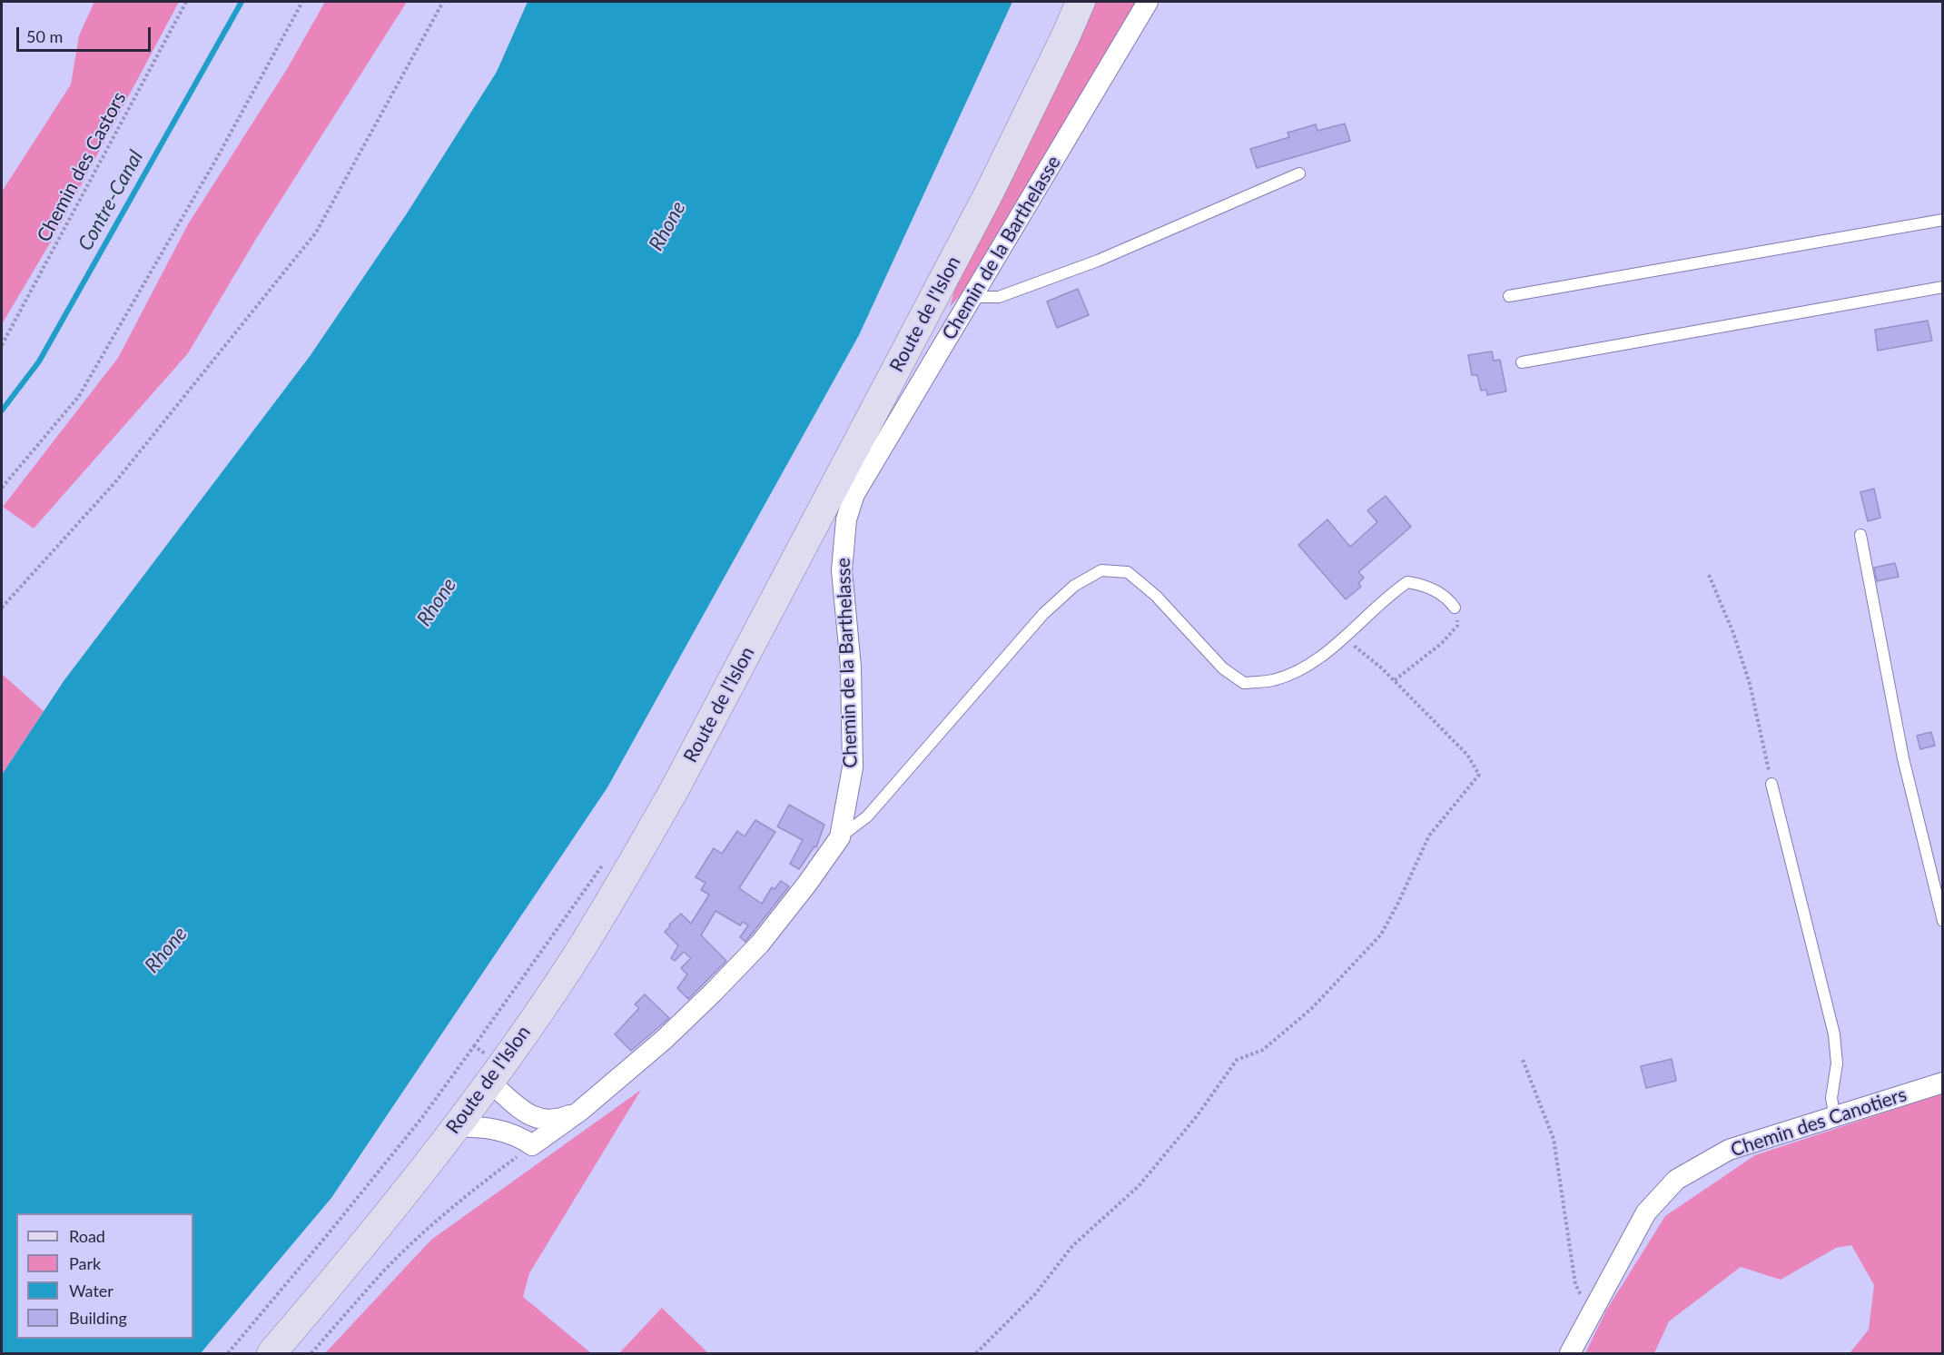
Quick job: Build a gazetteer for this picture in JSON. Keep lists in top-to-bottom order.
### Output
{
  "streets": {
    "street": ["Chemin de la Barthelasse", "Route de l'Islon", "Chemin des Canotiers"],
    "path": ["Chemin des Castors"]
  },
  "water": ["Contre-Canal", "Rhone"],
  "legend": [
    "Road",
    "Park",
    "Water",
    "Building"
  ],
  "scale_bar": "50 m"
}
